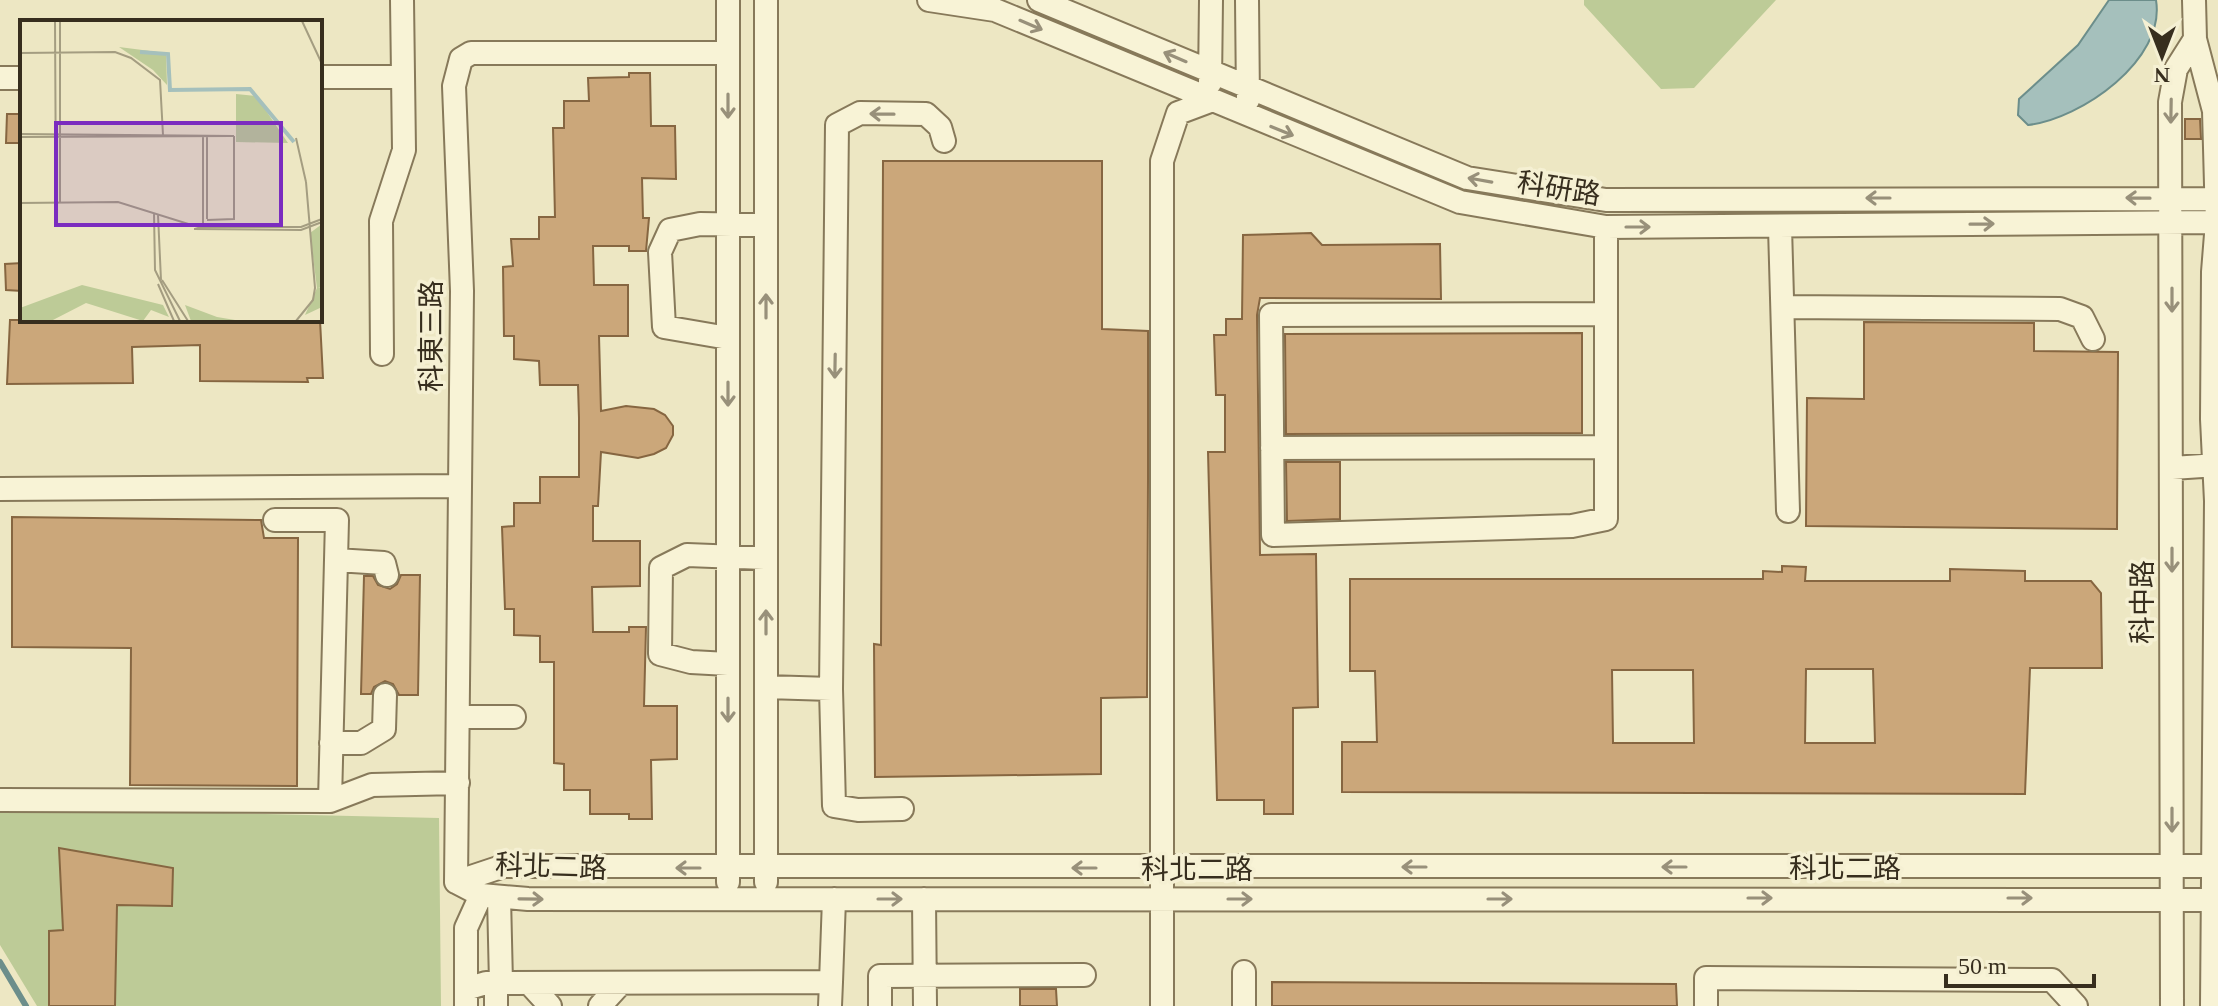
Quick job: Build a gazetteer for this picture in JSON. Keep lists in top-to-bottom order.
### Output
{
  "streets": {
    "street": [
      "科研路",
      "科東三路",
      "科中路",
      "科北二路"
    ]
  },
  "crossings": [
    ["科研路", "科中路"],
    ["科東三路", "科北二路"],
    ["科中路", "科北二路"]
  ],
  "scale_bar": "50 m",
  "north": "bottom"
}
